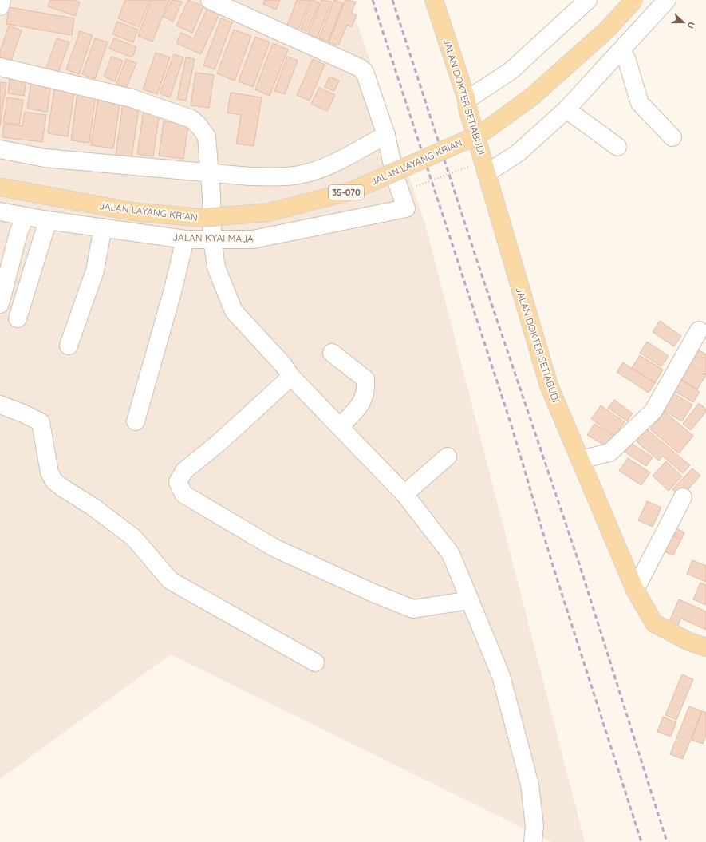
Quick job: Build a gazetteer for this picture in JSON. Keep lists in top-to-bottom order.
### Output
{
  "streets": {
    "main road": ["JALAN DOKTER SETIABUDI", "JALAN LAYANG KRIAN", "35-070"],
    "street": ["JALAN KYAI MAJA"]
  },
  "north": "right"
}
